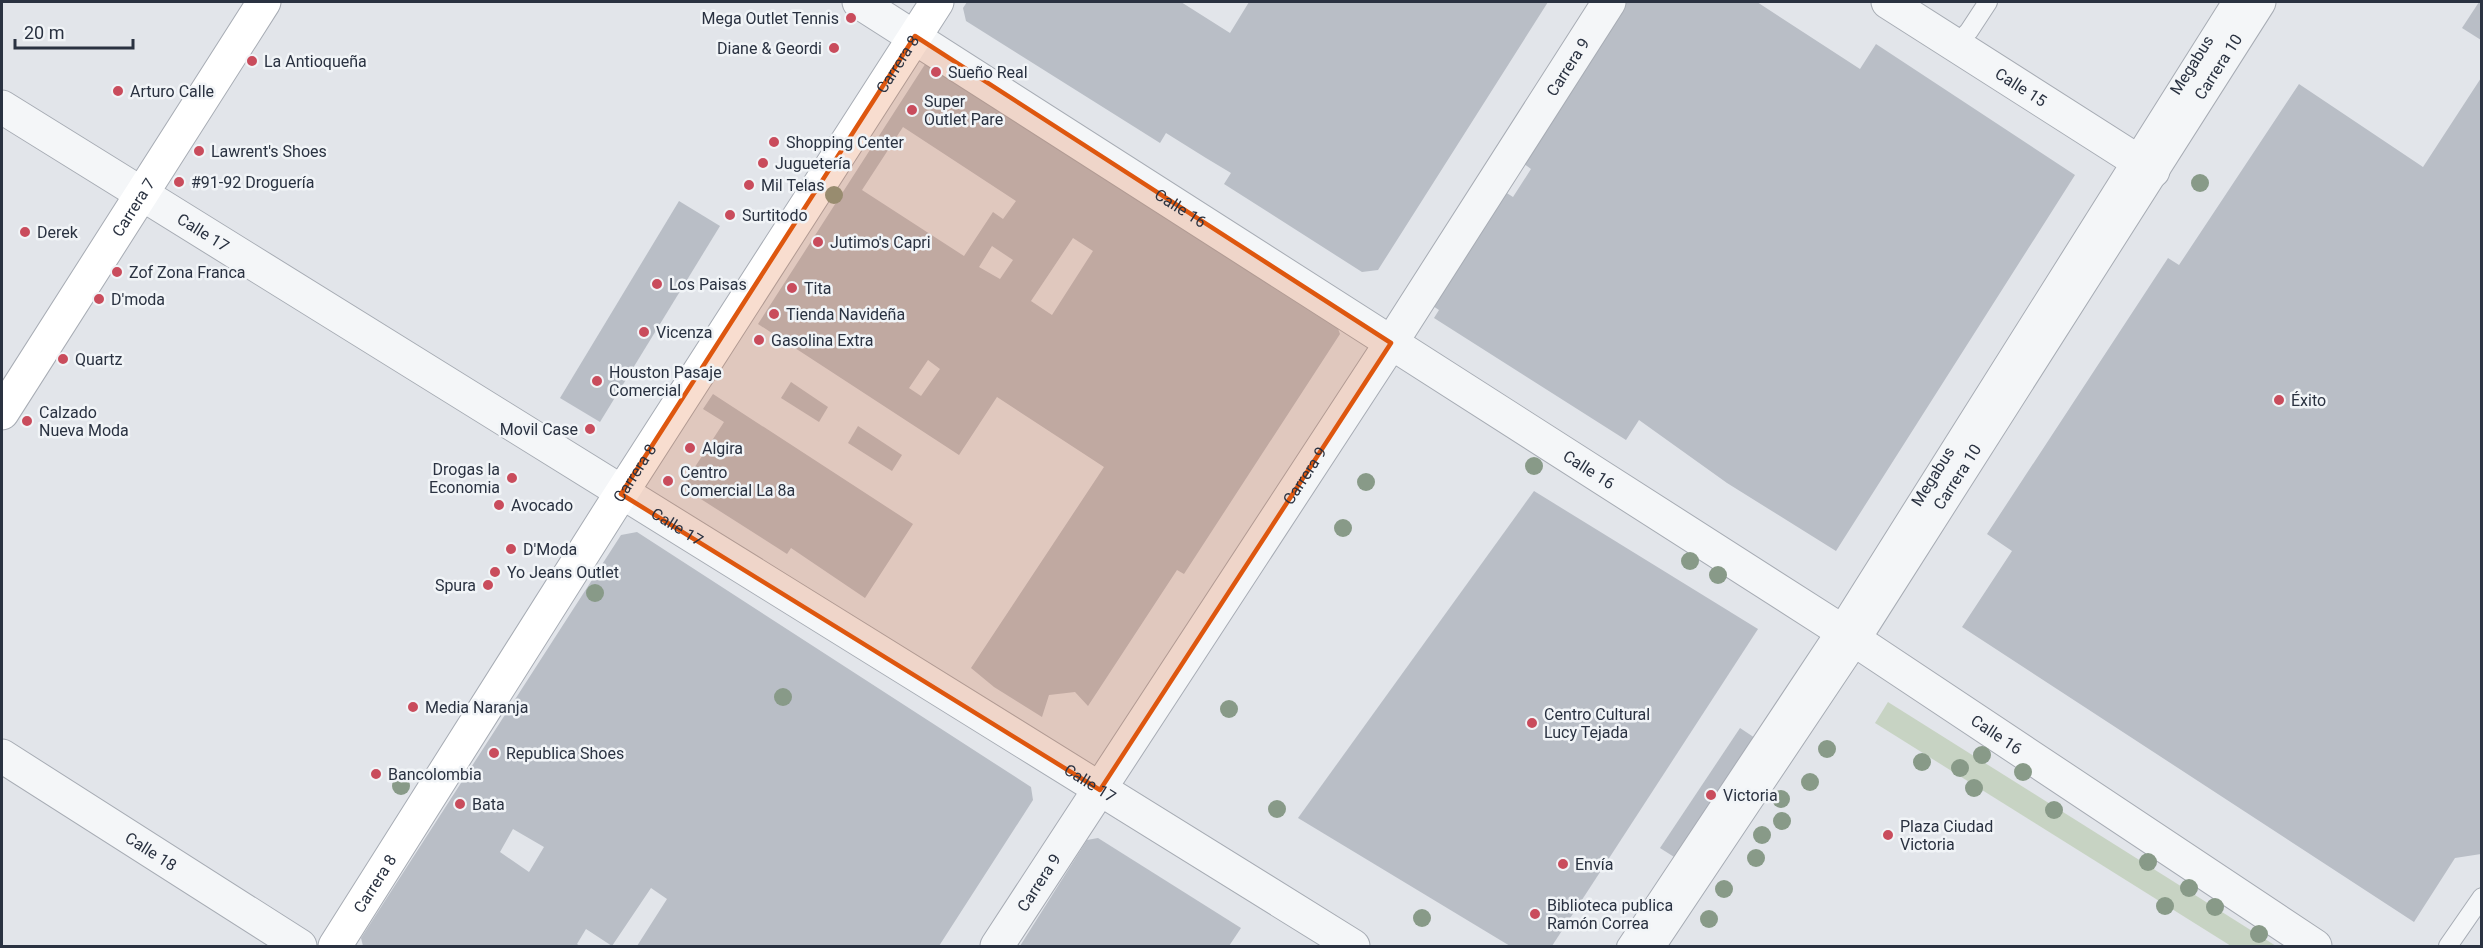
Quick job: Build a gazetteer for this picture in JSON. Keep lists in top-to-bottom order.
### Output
{
  "streets": {
    "main road": ["Carrera 8", "Carrera 7"],
    "street": [
      "Carrera 9",
      "Carrera 10",
      "Calle 15",
      "Calle 16",
      "Calle 17",
      "Calle 18"
    ],
    "lane": ["Megabus"]
  },
  "crossings": [
    ["Carrera 8", "Calle 16"],
    ["Carrera 8", "Calle 17"],
    ["Megabus", "Carrera 10"],
    ["Megabus", "Calle 15"],
    ["Carrera 9", "Calle 16"],
    ["Carrera 9", "Calle 17"],
    ["Carrera 10", "Calle 15"],
    ["Carrera 10", "Calle 16"],
    ["Carrera 7", "Calle 17"]
  ],
  "places": [
    "Mega Outlet Tennis",
    "Diane & Geordi",
    "La Antioqueña",
    "Sueño Real",
    "Arturo Calle",
    "Super Outlet Pare",
    "Shopping Center",
    "Lawrent's Shoes",
    "Juguetería",
    "#91-92 Droguería",
    "Mil Telas",
    "Surtitodo",
    "Derek",
    "Jutimo's Capri",
    "Zof Zona Franca",
    "Los Paisas",
    "Tita",
    "D'moda",
    "Tienda Navideña",
    "Vicenza",
    "Gasolina Extra",
    "Quartz",
    "Houston Pasaje Comercial",
    "Éxito",
    "Calzado Nueva Moda",
    "Movil Case",
    "Algira",
    "Drogas la Economia",
    "Centro Comercial La 8a",
    "Avocado",
    "D'Moda",
    "Yo Jeans Outlet",
    "Spura",
    "Media Naranja",
    "Centro Cultural Lucy Tejada",
    "Republica Shoes",
    "Bancolombia",
    "Victoria",
    "Bata",
    "Plaza Ciudad Victoria",
    "Envía",
    "Biblioteca publica Ramón Correa"
  ],
  "scale_bar": "20 m"
}
